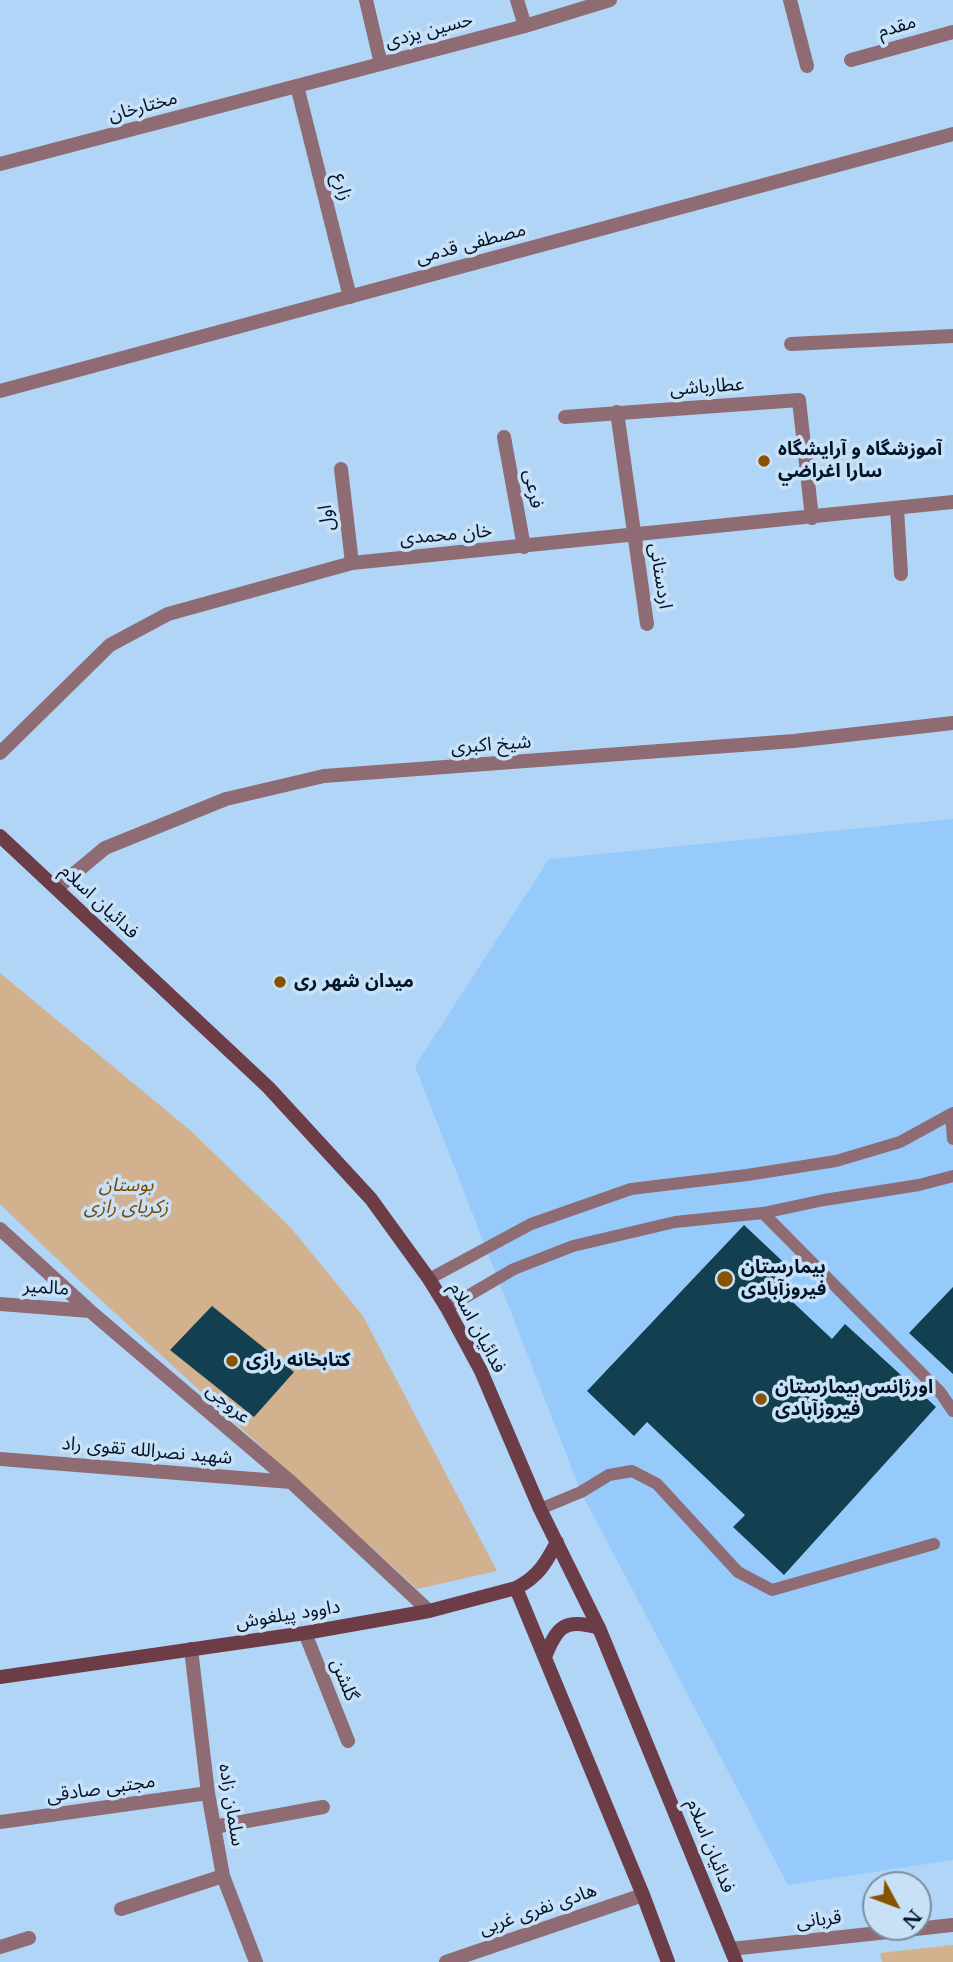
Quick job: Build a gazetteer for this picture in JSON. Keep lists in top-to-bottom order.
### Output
{
  "streets": {
    "main road": ["فدائیان اسلام", "داوود پیلغوش"],
    "street": [
      "مقدم",
      "حسین یزدی",
      "مختارخان",
      "زارع",
      "مصطفی قدمی",
      "عطارباشی",
      "فرعی",
      "اول",
      "خان محمدی",
      "اردستانی",
      "شیخ اکبری",
      "مالمیر",
      "عروجی",
      "شهید نصرالله تقوی راد",
      "گلشن",
      "مجتبی صادقی",
      "سلمان زاده",
      "هادی نفری غربی",
      "قربانی"
    ]
  },
  "crossings": [
    ["حسین یزدی", "مختارخان"],
    ["حسین یزدی", "زارع"],
    ["مختارخان", "زارع"],
    ["زارع", "مصطفی قدمی"],
    ["عطارباشی", "خان محمدی"],
    ["فرعی", "خان محمدی"],
    ["اول", "خان محمدی"],
    ["خان محمدی", "اردستانی"],
    ["شیخ اکبری", "فدائیان اسلام"],
    ["فدائیان اسلام", "داوود پیلغوش"],
    ["فدائیان اسلام", "قربانی"],
    ["مالمیر", "عروجی"],
    ["عروجی", "شهید نصرالله تقوی راد"],
    ["عروجی", "داوود پیلغوش"],
    ["داوود پیلغوش", "گلشن"],
    ["داوود پیلغوش", "سلمان زاده"],
    ["مجتبی صادقی", "سلمان زاده"]
  ],
  "parks": ["بوستان زکریای رازی"],
  "places": [
    "آموزشگاه و آرايشگاه سارا اغراضي",
    "میدان شهر ری",
    "بیمارستان فیروزآبادی",
    "کتابخانه رازی",
    "اورژانس بیمارستان فیروزآبادی"
  ],
  "north": "bottom right"
}
